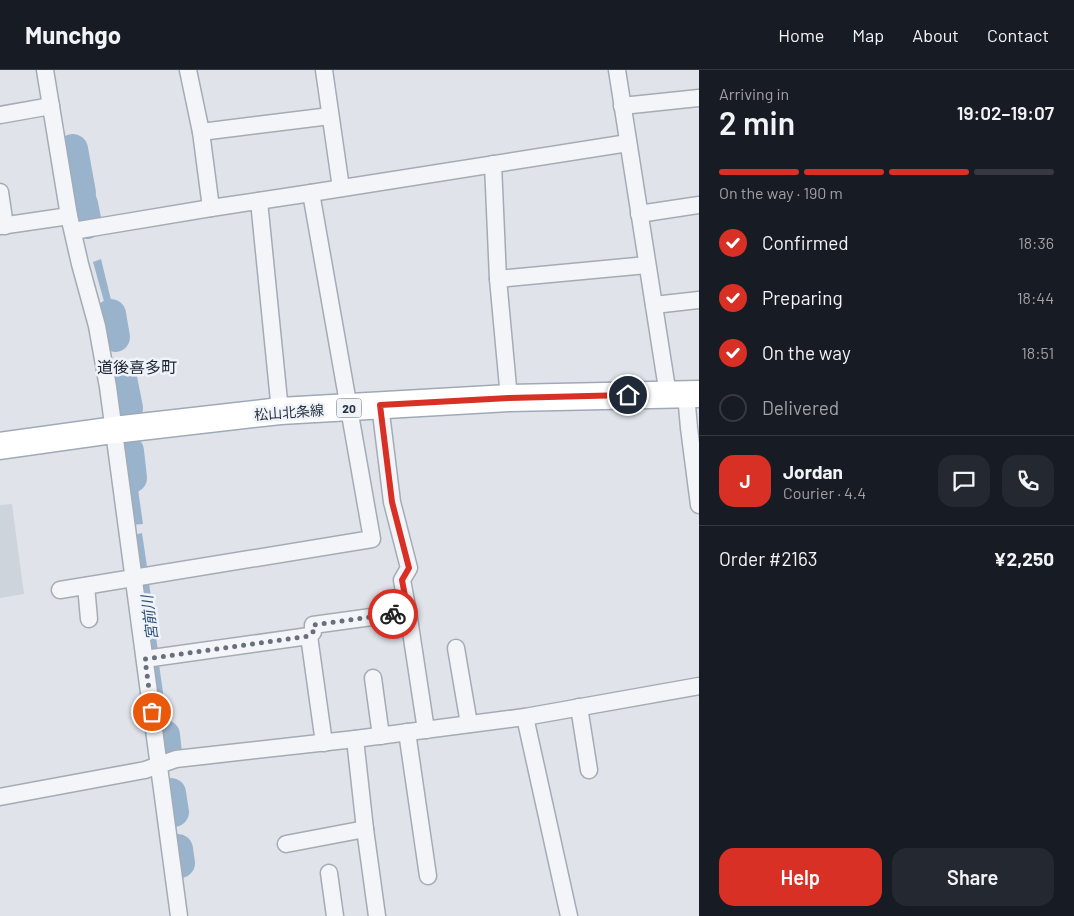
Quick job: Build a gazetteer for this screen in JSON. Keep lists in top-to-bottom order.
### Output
{
  "streets": {
    "main road": ["20", "松山北条線"]
  },
  "districts": ["道後喜多町"],
  "water": ["宮前川"],
  "page": {
    "header": "Munchgo",
    "nav": [
      "Home",
      "Map",
      "About",
      "Contact"
    ],
    "heading": ["2 min", "Arriving in", "19:02–19:07"],
    "panel": [
      "Jordan",
      "Courier · 4.4",
      "Order #2163",
      "¥2,250"
    ],
    "bar": "On the way · 190 m",
    "list": [
      ["Confirmed", "18:36"],
      ["Preparing", "18:44"],
      ["On the way", "18:51"],
      "Delivered"
    ],
    "round": "J",
    "buttons": ["Help", "Share"]
  }
}
